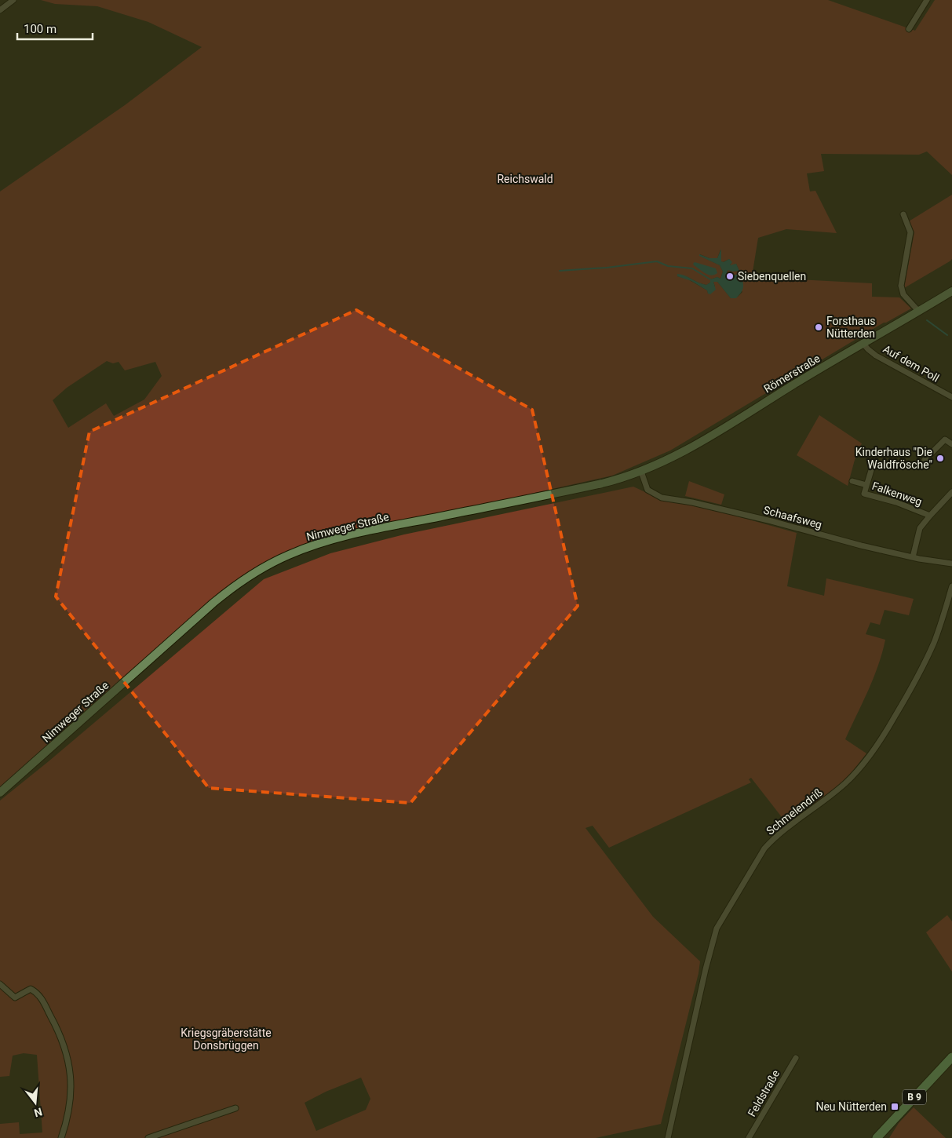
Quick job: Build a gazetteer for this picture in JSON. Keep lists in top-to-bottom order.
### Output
{
  "streets": {
    "main road": ["Römerstraße", "Nimweger Straße", "B 9"],
    "street": [
      "Auf dem Poll",
      "Falkenweg",
      "Schaafsweg",
      "Schmelendriß",
      "Feldstraße"
    ]
  },
  "crossings": [
    ["Auf dem Poll", "Römerstraße"],
    ["Römerstraße", "Schaafsweg"],
    ["Römerstraße", "Nimweger Straße"],
    ["Schaafsweg", "Nimweger Straße"]
  ],
  "parks": ["Reichswald", "Kriegsgräberstätte Donsbrüggen"],
  "places": {
    "other": ["Siebenquellen", "Forsthaus Nütterden", "Kinderhaus \"Die Waldfrösche\""],
    "transit": ["Neu Nütterden"]
  },
  "scale_bar": "100 m",
  "north": "bottom"
}
